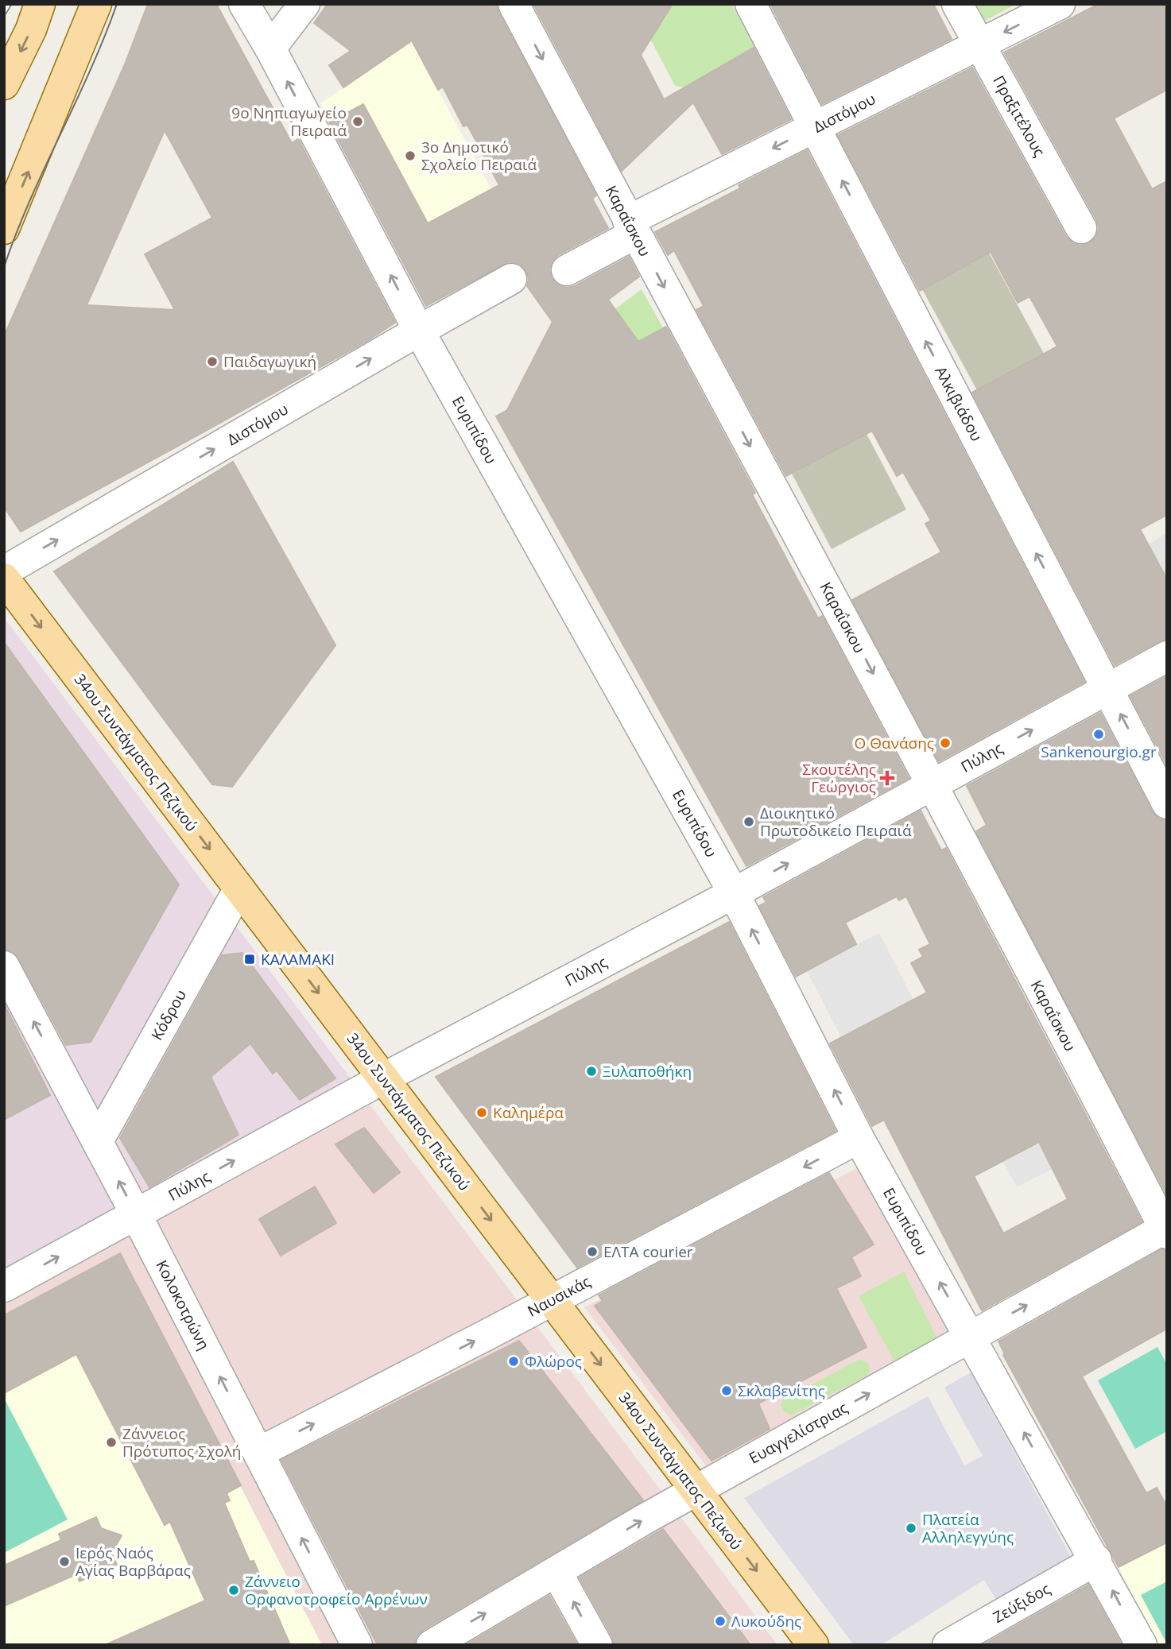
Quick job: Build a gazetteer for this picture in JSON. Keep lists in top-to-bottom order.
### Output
{
  "streets": {
    "main road": ["34ου Συντάγματος Πεζικού"],
    "street": [
      "Διστόμου",
      "Πραξιτέλους",
      "Καραΐσκου",
      "Αλκιβιάδου",
      "Ευριπίδου",
      "Πύλης",
      "Κόδρου",
      "Ναυσικάς",
      "Κολοκοτρώνη",
      "Ευαγγελίστριας",
      "Ζεύξιδος"
    ]
  },
  "crossings": [
    ["Διστόμου", "Πραξιτέλους"],
    ["Διστόμου", "Καραΐσκου"],
    ["Διστόμου", "Αλκιβιάδου"],
    ["Διστόμου", "Ευριπίδου"],
    ["Καραΐσκου", "Πύλης"],
    ["Καραΐσκου", "Ευαγγελίστριας"],
    ["Αλκιβιάδου", "Πύλης"],
    ["Ευριπίδου", "Πύλης"],
    ["Ευριπίδου", "Ναυσικάς"],
    ["Ευριπίδου", "Ευαγγελίστριας"],
    ["Ευριπίδου", "Ζεύξιδος"],
    ["34ου Συντάγματος Πεζικού", "Πύλης"],
    ["34ου Συντάγματος Πεζικού", "Κόδρου"],
    ["34ου Συντάγματος Πεζικού", "Ναυσικάς"],
    ["34ου Συντάγματος Πεζικού", "Ευαγγελίστριας"],
    ["Πύλης", "Κολοκοτρώνη"],
    ["Κόδρου", "Κολοκοτρώνη"],
    ["Ναυσικάς", "Κολοκοτρώνη"]
  ],
  "one_way": [
    "Καραΐσκου",
    "Αλκιβιάδου",
    "Ευριπίδου",
    "34ου Συντάγματος Πεζικού",
    "Πύλης",
    "Κολοκοτρώνη",
    "Ευαγγελίστριας"
  ],
  "places": {
    "other": [
      "9o Νηπιαγωγείο Πειραιά",
      "3ο Δημοτικό Σχολείο Πειραιά",
      "Παιδαγωγική",
      "Sankenourgio.gr",
      "Ο Θανάσης",
      "Διοικητικό Πρωτοδικείο Πειραιά",
      "Ξυλαποθήκη",
      "Καλημέρα",
      "ΕΛΤΑ courier",
      "Φλώρος",
      "Σκλαβενίτης",
      "Ζάννειος Πρότυπος Σχολή",
      "Πλατεία Αλληλεγγύης",
      "Ιερός Ναός Αγίας Βαρβάρας",
      "Ζάννειο Ορφανοτροφείο Αρρένων",
      "Λυκούδης"
    ],
    "health": ["Σκουτέλης Γεώργιος"],
    "transit": ["ΚΑΛΑΜΑΚΙ"]
  }
}
